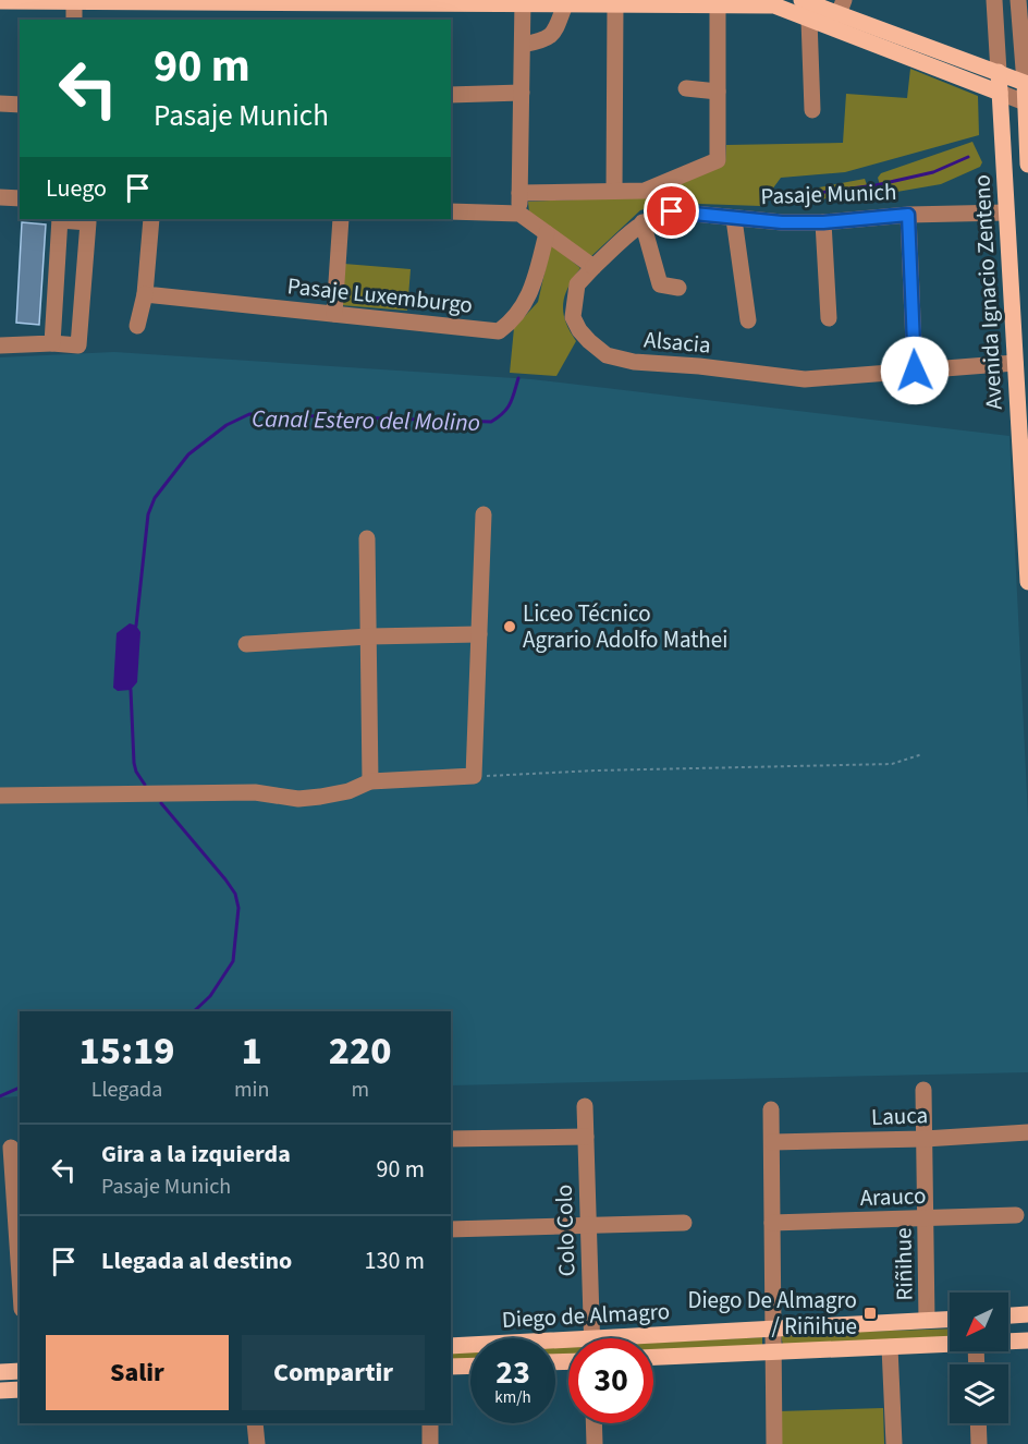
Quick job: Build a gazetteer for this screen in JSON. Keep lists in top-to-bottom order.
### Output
{
  "streets": {
    "main road": ["Avenida Ignacio Zenteno", "Diego de Almagro"],
    "street": [
      "Pasaje Munich",
      "Pasaje Luxemburgo",
      "Alsacia",
      "Lauca",
      "Arauco",
      "Colo Colo",
      "Riñihue"
    ]
  },
  "crossings": [
    ["Pasaje Munich", "Avenida Ignacio Zenteno"],
    ["Pasaje Munich", "Alsacia"],
    ["Avenida Ignacio Zenteno", "Alsacia"],
    ["Lauca", "Riñihue"],
    ["Arauco", "Riñihue"],
    ["Riñihue", "Diego de Almagro"]
  ],
  "water": ["Canal Estero del Molino"],
  "places": {
    "other": ["Liceo Técnico Agrario Adolfo Mathei"],
    "transit": ["Diego De Almagro / Riñihue"]
  },
  "north": "bottom left",
  "page": {
    "turn": ["90 m", "Pasaje Munich"],
    "then": "Luego",
    "eta": [
      "15:19",
      "Llegada",
      "1",
      "min",
      "220",
      "m"
    ],
    "list": [
      {
        "name": "Gira a la izquierda",
        "note": "Pasaje Munich",
        "value": "90 m"
      },
      {
        "name": "Llegada al destino",
        "value": "130 m"
      }
    ],
    "buttons": ["Salir", "Compartir"],
    "speed": "23 km/h",
    "limit": "30"
  }
}
